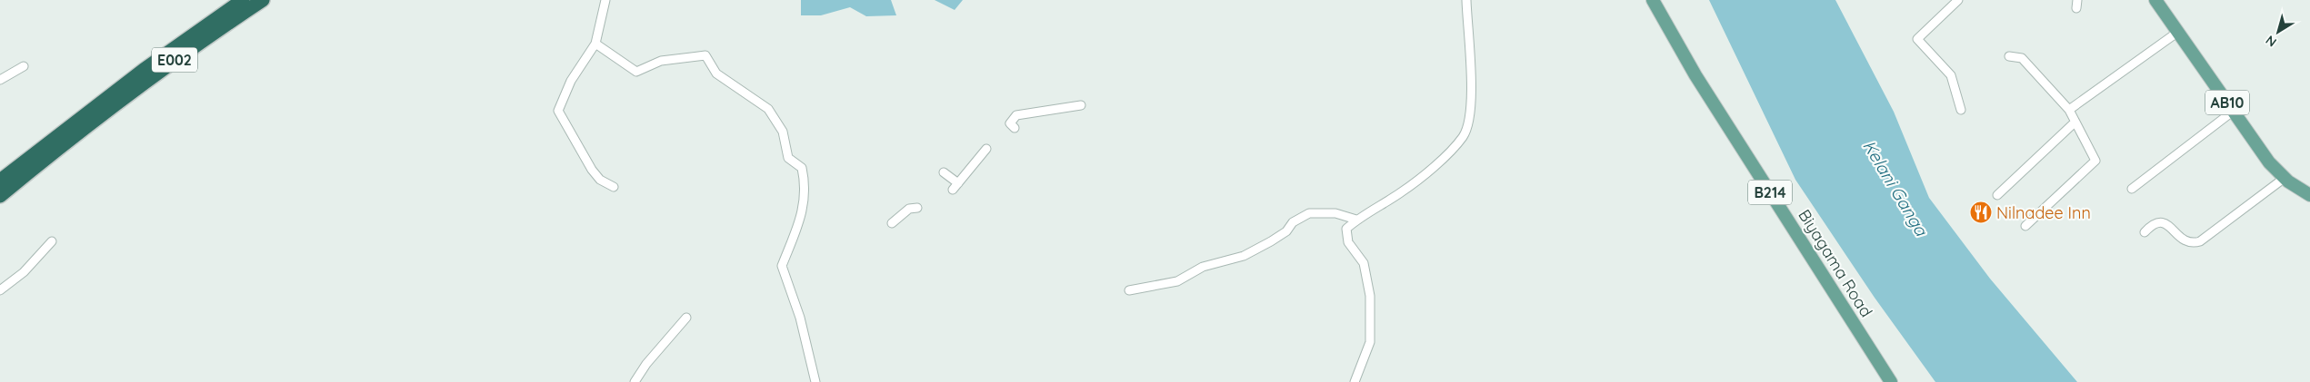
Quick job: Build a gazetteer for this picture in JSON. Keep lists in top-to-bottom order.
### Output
{
  "streets": {
    "highway": ["E002"],
    "main road": ["AB10", "B214", "Biyagama Road"]
  },
  "water": ["Kelani Ganga"],
  "places": {
    "restaurant": ["Nilnadee Inn"]
  },
  "north": "bottom left"
}
